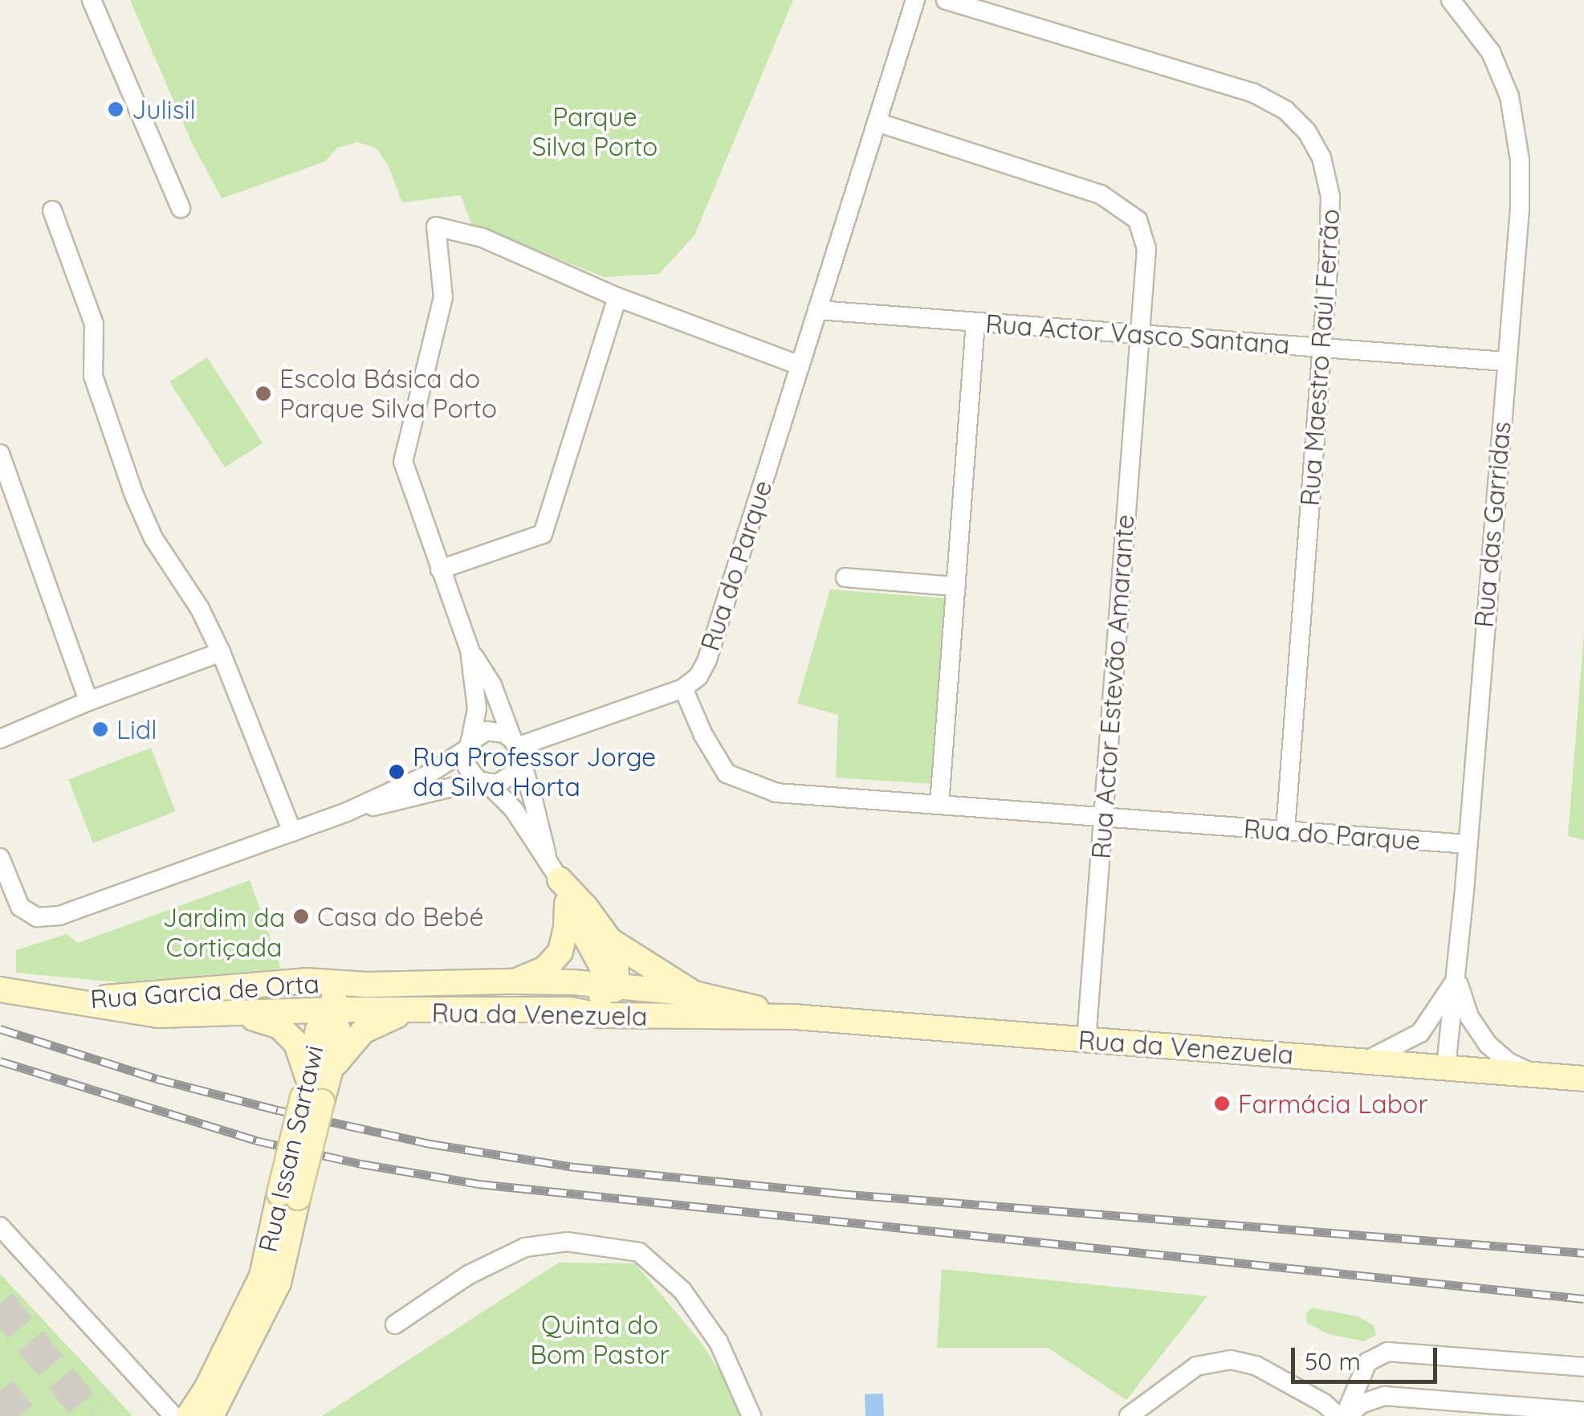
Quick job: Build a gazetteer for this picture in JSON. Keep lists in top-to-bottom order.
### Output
{
  "streets": {
    "street": [
      "Rua Actor Vasco Santana",
      "Rua Maestro Raúl Ferrão",
      "Rua das Garridas",
      "Rua do Parque",
      "Rua Actor Estevão Amarante",
      "Rua Garcia de Orta",
      "Rua da Venezuela",
      "Rua Issan Sartawi"
    ]
  },
  "crossings": [
    ["Rua Actor Vasco Santana", "Rua Maestro Raúl Ferrão"],
    ["Rua Actor Vasco Santana", "Rua das Garridas"],
    ["Rua Actor Vasco Santana", "Rua do Parque"],
    ["Rua Actor Vasco Santana", "Rua Actor Estevão Amarante"],
    ["Rua Maestro Raúl Ferrão", "Rua do Parque"],
    ["Rua das Garridas", "Rua do Parque"],
    ["Rua das Garridas", "Rua da Venezuela"],
    ["Rua do Parque", "Rua Actor Estevão Amarante"],
    ["Rua Actor Estevão Amarante", "Rua da Venezuela"],
    ["Rua Garcia de Orta", "Rua da Venezuela"],
    ["Rua Garcia de Orta", "Rua Issan Sartawi"],
    ["Rua da Venezuela", "Rua Issan Sartawi"]
  ],
  "parks": ["Parque Silva Porto", "Jardim da Cortiçada", "Quinta do Bom Pastor"],
  "places": [
    "Julisil",
    "Escola Básica do Parque Silva Porto",
    "Lidl",
    "Rua Professor Jorge da Silva Horta",
    "Casa do Bebé",
    "Farmácia Labor"
  ],
  "scale_bar": "50 m"
}
